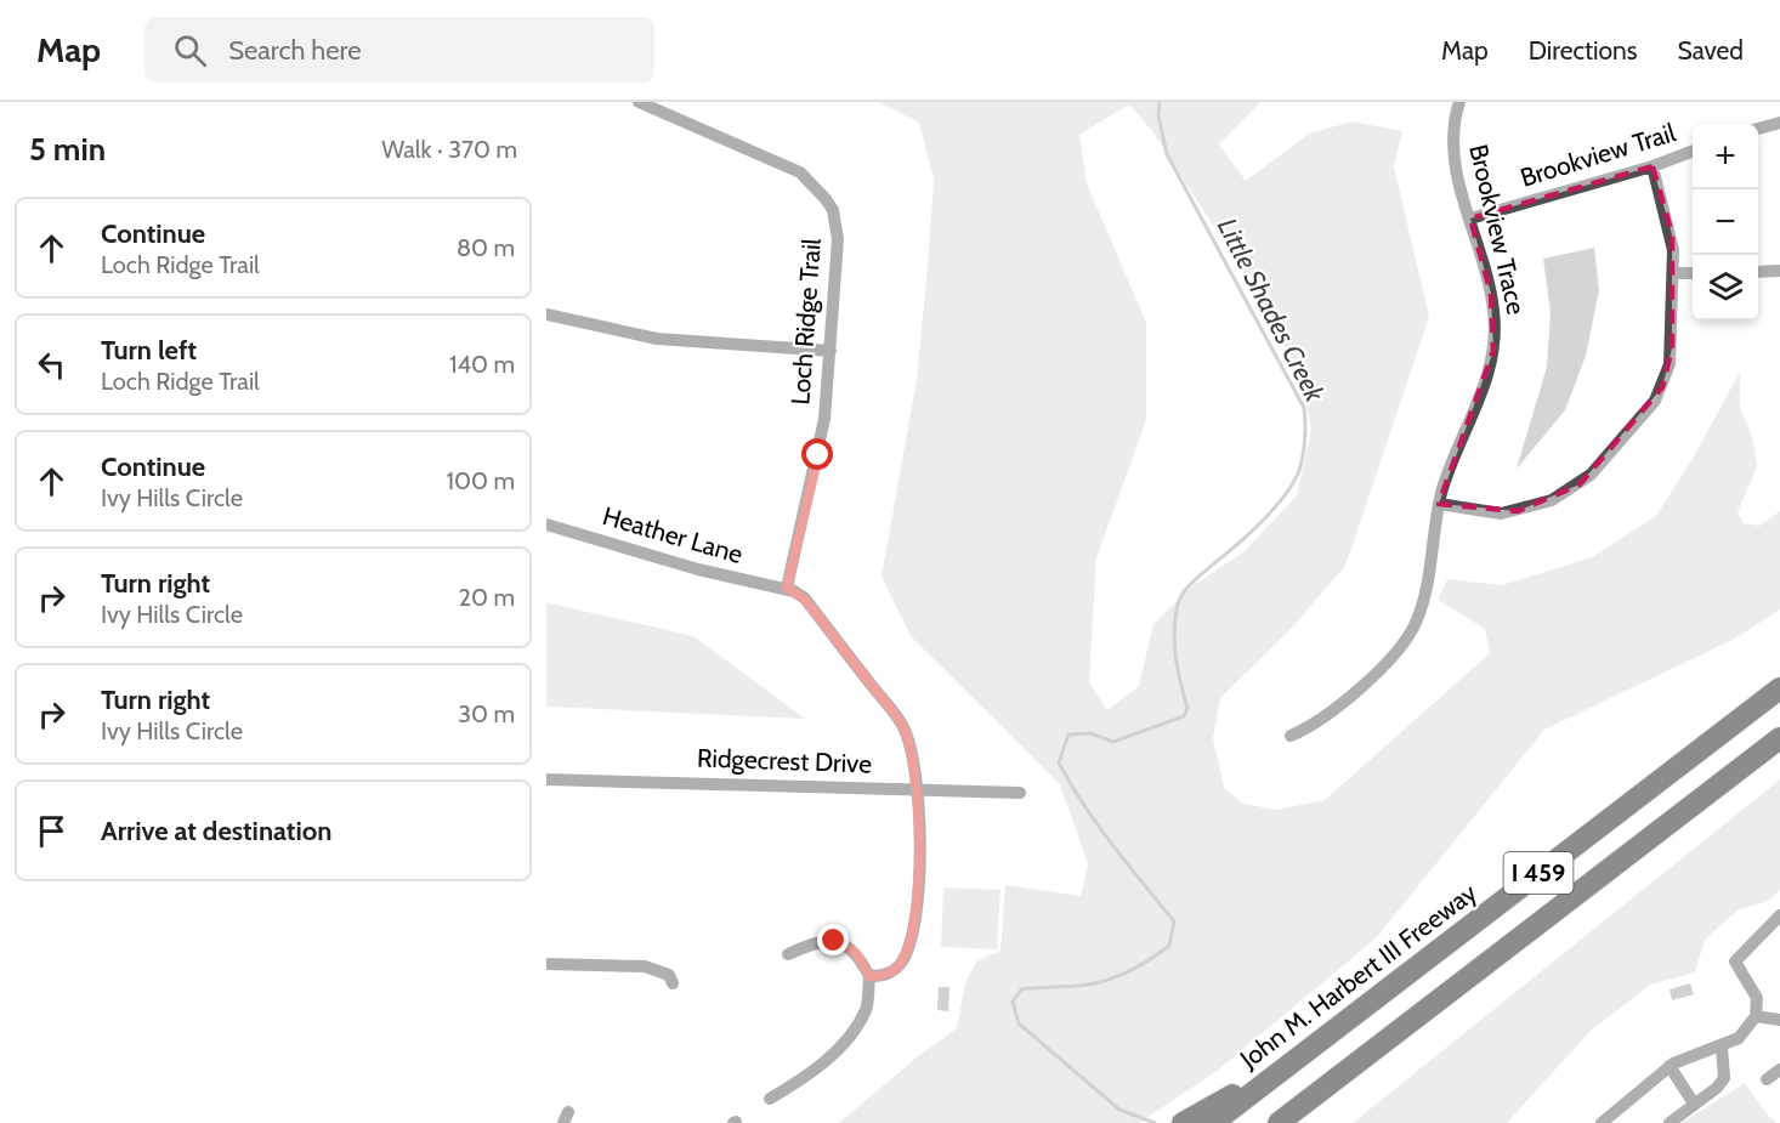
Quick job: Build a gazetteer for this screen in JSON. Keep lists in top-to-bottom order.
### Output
{
  "streets": {
    "highway": ["I 459", "John M. Harbert III Freeway"],
    "street": [
      "Brookview Trail",
      "Brookview Trace",
      "Loch Ridge Trail",
      "Heather Lane",
      "Ridgecrest Drive"
    ]
  },
  "crossings": [
    ["Brookview Trail", "Brookview Trace"],
    ["Loch Ridge Trail", "Heather Lane"]
  ],
  "water": ["Little Shades Creek"],
  "page": {
    "header": "Map",
    "search": "Search here",
    "nav": ["Map", "Directions", "Saved"],
    "heading": ["5 min", "Walk · 370 m"],
    "map_buttons": ["+", "−"],
    "list": [
      ["Continue", "Loch Ridge Trail", "80 m"],
      ["Turn left", "Loch Ridge Trail", "140 m"],
      ["Continue", "Ivy Hills Circle", "100 m"],
      ["Turn right", "Ivy Hills Circle", "20 m"],
      ["Turn right", "Ivy Hills Circle", "30 m"],
      "Arrive at destination"
    ]
  }
}
